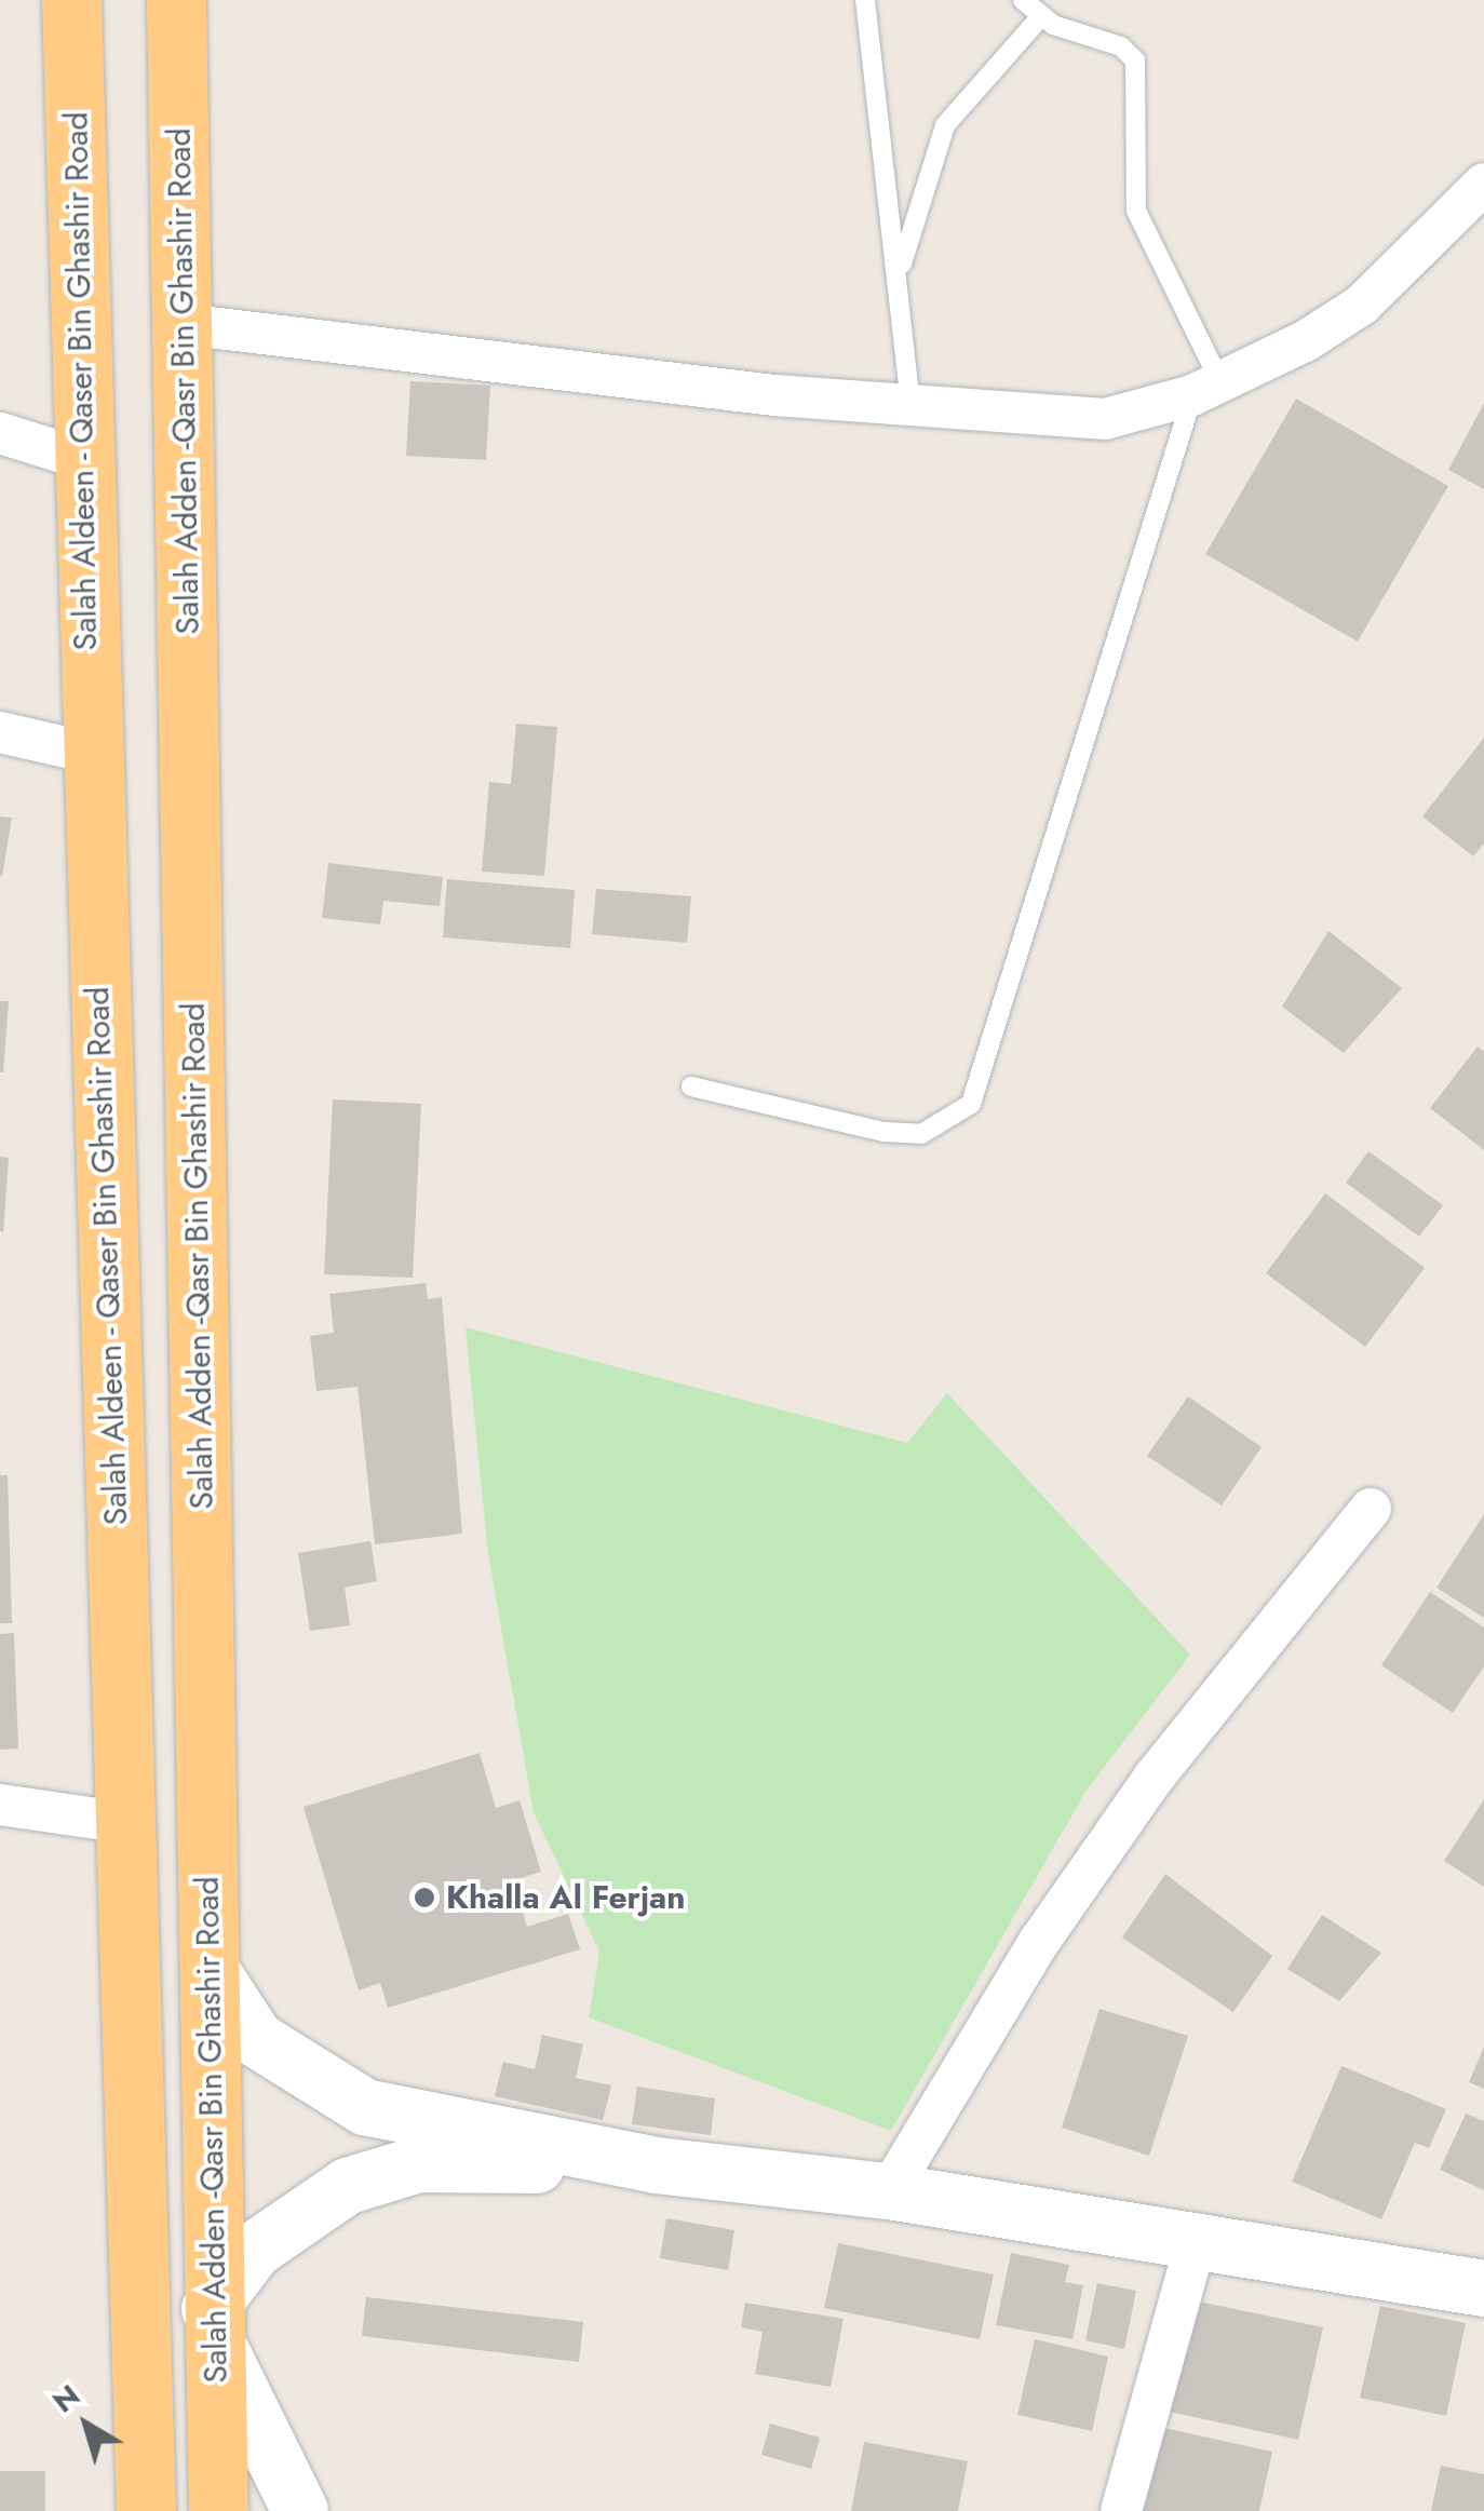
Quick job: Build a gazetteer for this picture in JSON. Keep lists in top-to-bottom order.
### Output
{
  "streets": {
    "highway": ["Salah Aldeen - Qaser Bin Ghashir Road", "Salah Adden -Qasr Bin Ghashir Road"]
  },
  "places": ["Khalla Al Ferjan"],
  "north": "top left"
}
